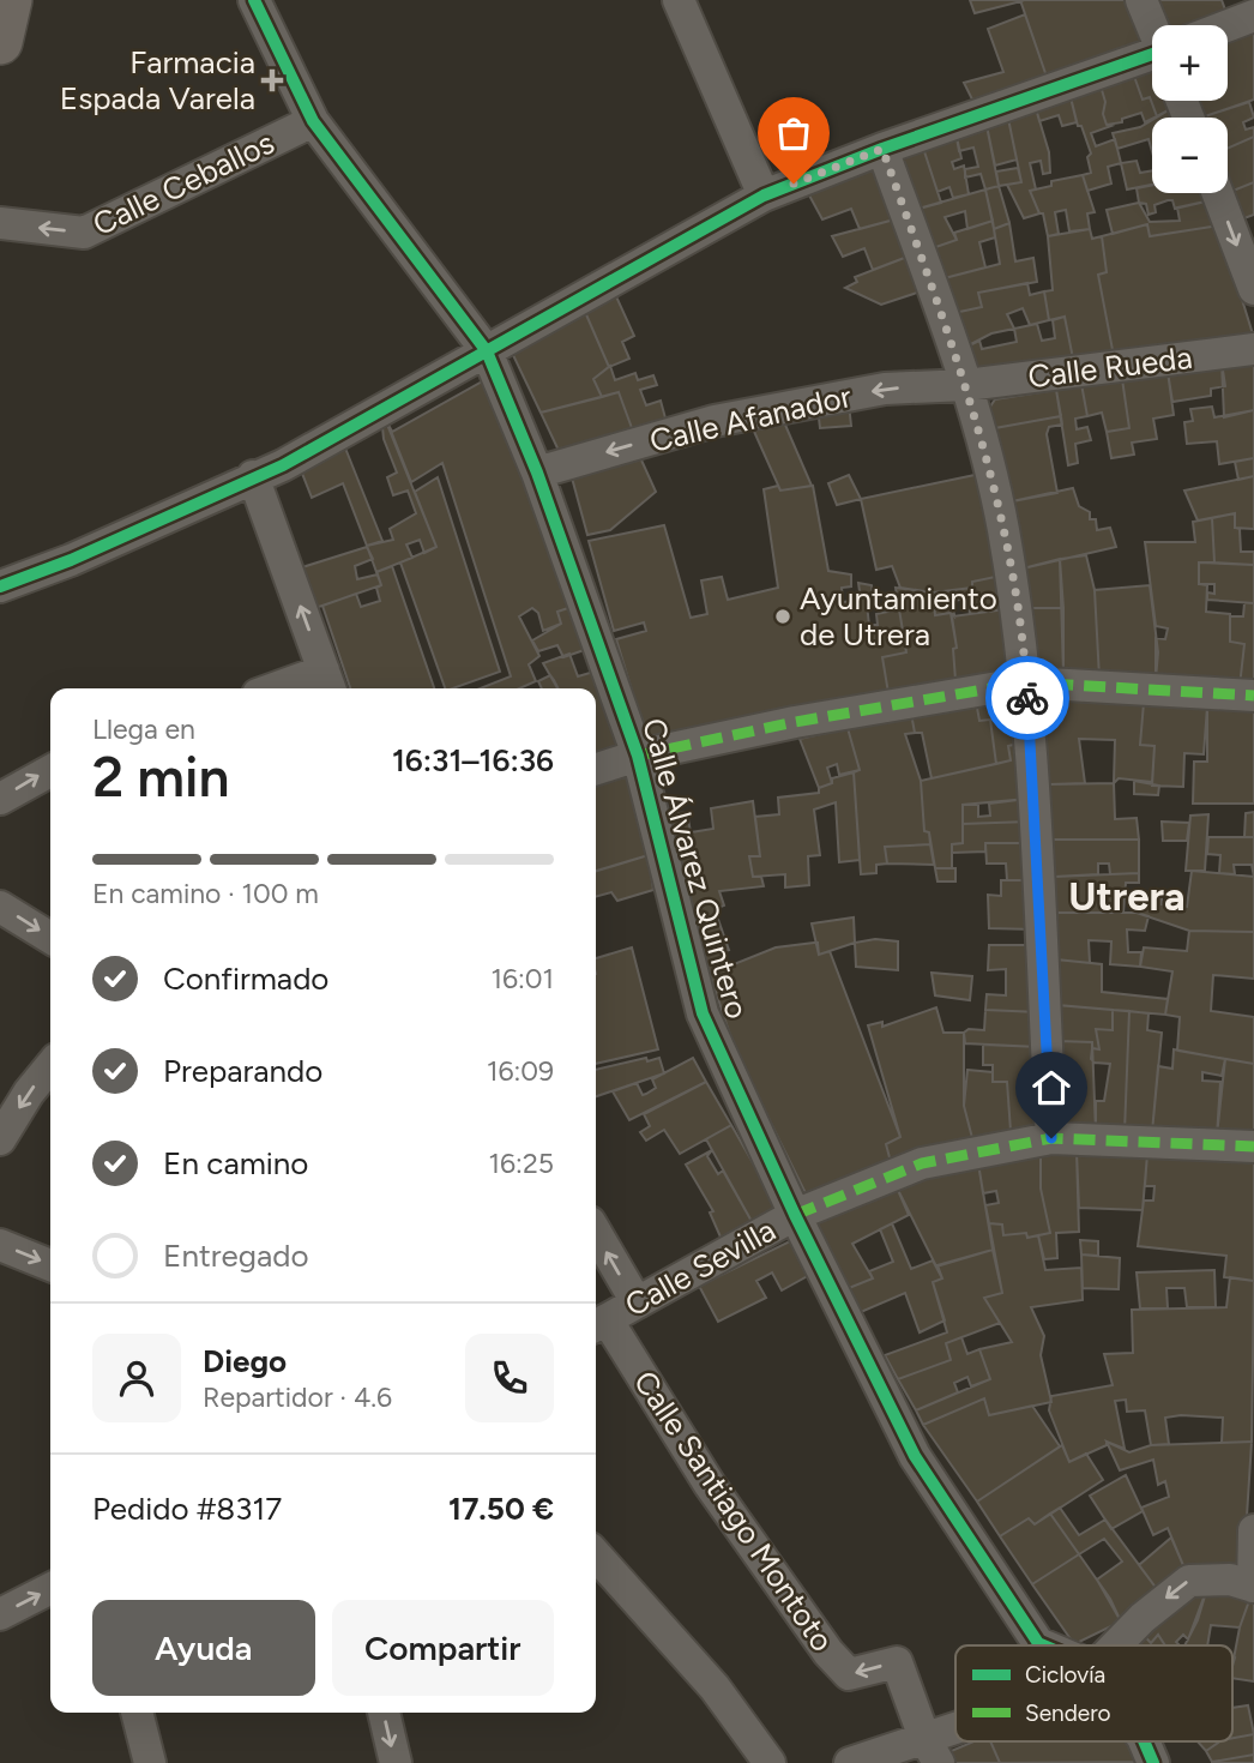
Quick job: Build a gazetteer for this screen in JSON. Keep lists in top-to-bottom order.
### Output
{
  "streets": {
    "street": [
      "Calle Ceballos",
      "Calle Rueda",
      "Calle Afanador",
      "Calle Álvarez Quintero",
      "Calle Sevilla",
      "Calle Santiago Montoto"
    ]
  },
  "crossings": [
    ["Calle Ceballos", "Calle Álvarez Quintero"],
    ["Calle Rueda", "Calle Afanador"],
    ["Calle Afanador", "Calle Álvarez Quintero"],
    ["Calle Álvarez Quintero", "Calle Sevilla"],
    ["Calle Sevilla", "Calle Santiago Montoto"]
  ],
  "one_way": ["Calle Ceballos"],
  "districts": ["Utrera"],
  "places": {
    "health": ["Farmacia Espada Varela"],
    "other": ["Ayuntamiento de Utrera"]
  },
  "legend": ["Ciclovía", "Sendero"],
  "page": {
    "map_buttons": ["+", "−"],
    "heading": ["2 min", "Llega en", "16:31–16:36"],
    "panel": [
      "Diego",
      "Repartidor · 4.6",
      "Pedido #8317",
      "17.50 €"
    ],
    "bar": "En camino · 100 m",
    "list": [
      ["Confirmado", "16:01"],
      ["Preparando", "16:09"],
      ["En camino", "16:25"],
      "Entregado"
    ],
    "buttons": ["Ayuda", "Compartir"]
  }
}
